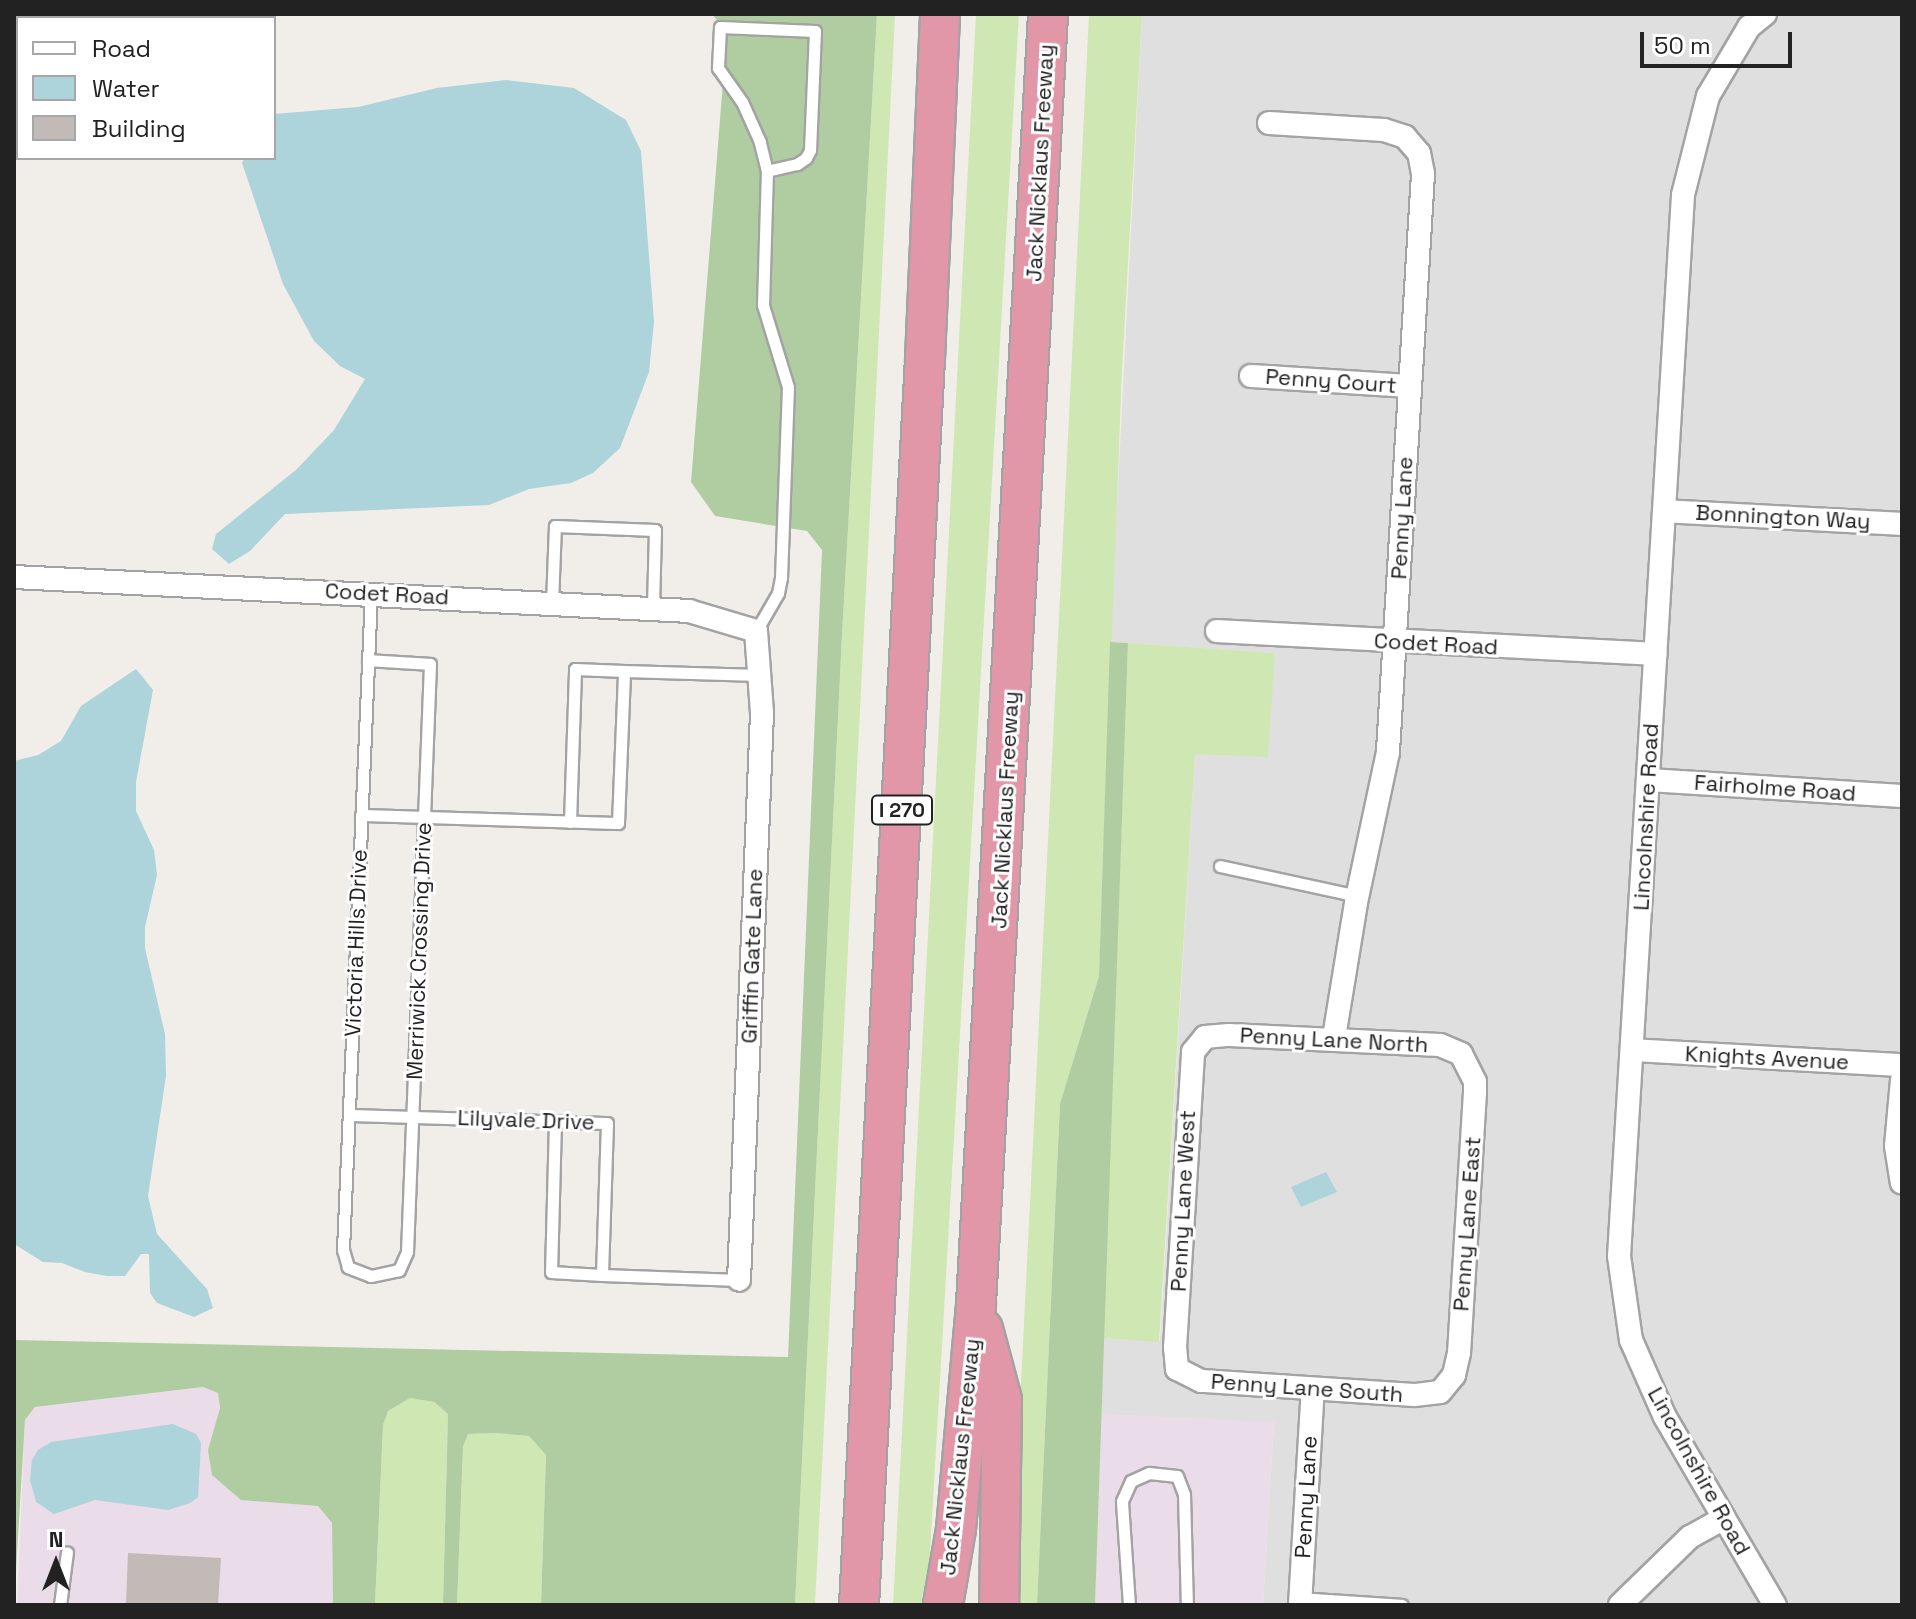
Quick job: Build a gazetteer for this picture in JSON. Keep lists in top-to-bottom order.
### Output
{
  "streets": {
    "highway": ["Jack Nicklaus Freeway", "I 270"],
    "street": [
      "Penny Court",
      "Bonnington Way",
      "Penny Lane",
      "Codet Road",
      "Fairholme Road",
      "Lincolnshire Road",
      "Griffin Gate Lane",
      "Penny Lane North",
      "Knights Avenue",
      "Penny Lane West",
      "Penny Lane East",
      "Penny Lane South"
    ],
    "lane": ["Victoria Hills Drive", "Merriwick Crossing Drive", "Lilyvale Drive"]
  },
  "crossings": [
    ["Penny Court", "Penny Lane"],
    ["Bonnington Way", "Lincolnshire Road"],
    ["Penny Lane", "Codet Road"],
    ["Penny Lane", "Penny Lane North"],
    ["Penny Lane", "Penny Lane South"],
    ["Codet Road", "Lincolnshire Road"],
    ["Codet Road", "Victoria Hills Drive"],
    ["Codet Road", "Griffin Gate Lane"],
    ["Fairholme Road", "Lincolnshire Road"],
    ["Lincolnshire Road", "Knights Avenue"],
    ["Victoria Hills Drive", "Merriwick Crossing Drive"],
    ["Victoria Hills Drive", "Lilyvale Drive"],
    ["Merriwick Crossing Drive", "Lilyvale Drive"],
    ["Penny Lane North", "Penny Lane West"],
    ["Penny Lane North", "Penny Lane East"],
    ["Penny Lane West", "Penny Lane South"],
    ["Penny Lane East", "Penny Lane South"]
  ],
  "legend": ["Road", "Water", "Building"],
  "scale_bar": "50 m",
  "north": "top"
}
